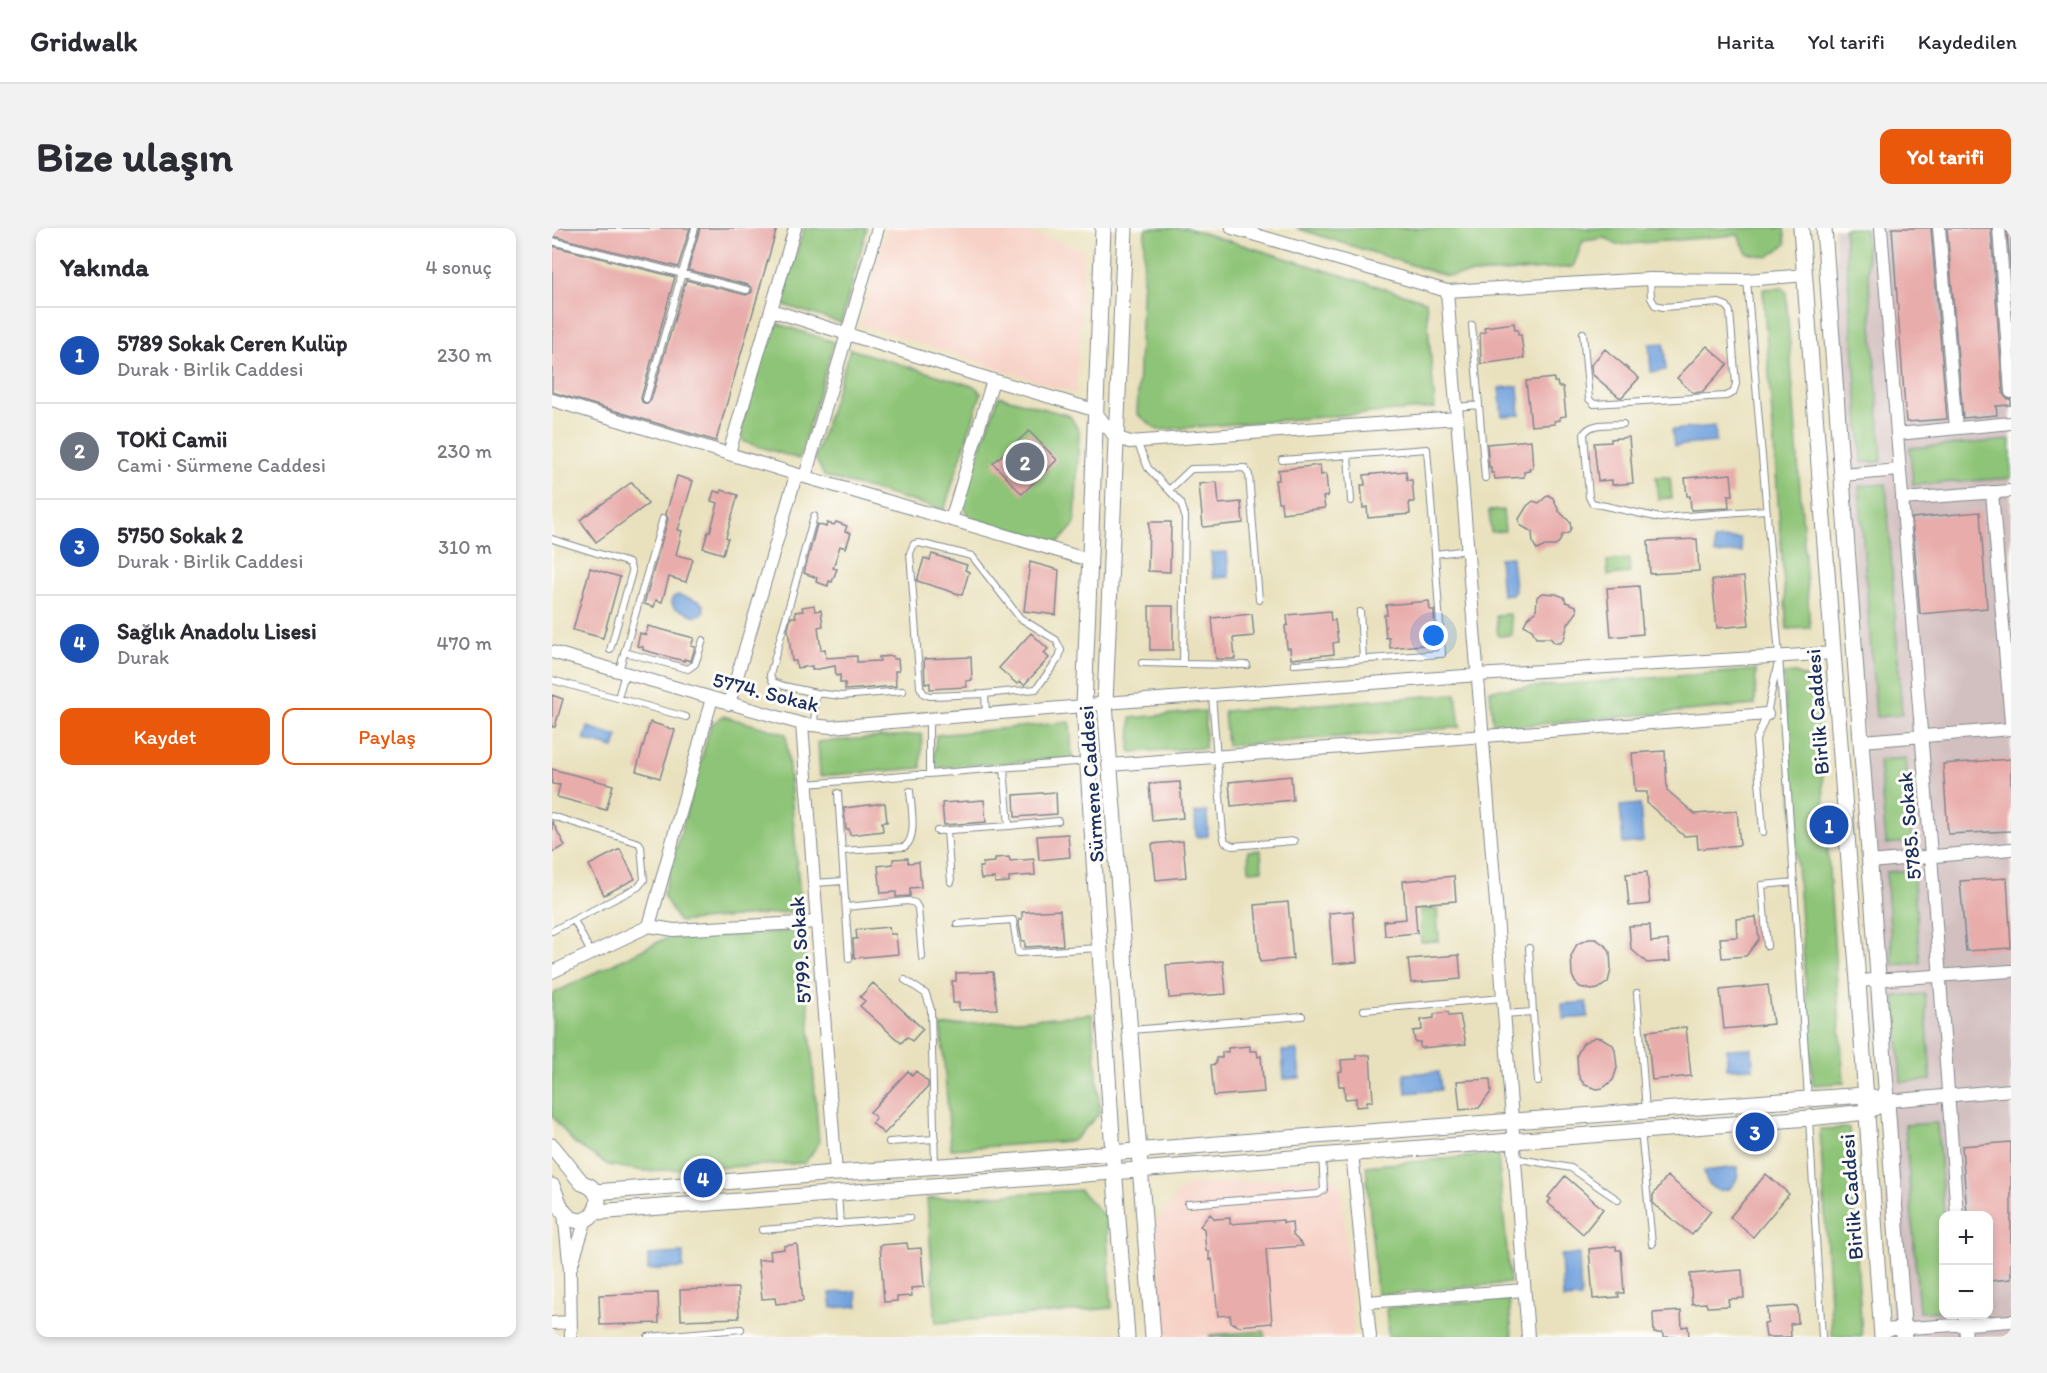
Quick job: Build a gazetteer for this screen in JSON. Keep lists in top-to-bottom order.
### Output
{
  "streets": {
    "street": [
      "5774. Sokak",
      "Birlik Caddesi",
      "Sürmene Caddesi",
      "5785. Sokak",
      "5799. Sokak"
    ]
  },
  "crossings": [
    ["5774. Sokak", "Birlik Caddesi"],
    ["5774. Sokak", "Sürmene Caddesi"],
    ["5774. Sokak", "5799. Sokak"]
  ],
  "page": {
    "header": "Gridwalk",
    "nav": ["Harita", "Yol tarifi", "Kaydedilen"],
    "buttons": [
      "Yol tarifi",
      ["Kaydet", "Paylaş"]
    ],
    "title": "Bize ulaşın",
    "heading": ["Yakında", "4 sonuç"],
    "list": [
      {
        "mark": "1",
        "name": "5789 Sokak Ceren Kulüp",
        "note": "Durak · Birlik Caddesi",
        "value": "230 m"
      },
      {
        "mark": "2",
        "name": "TOKİ Camii",
        "note": "Cami · Sürmene Caddesi",
        "value": "230 m"
      },
      {
        "mark": "3",
        "name": "5750 Sokak 2",
        "note": "Durak · Birlik Caddesi",
        "value": "310 m"
      },
      {
        "mark": "4",
        "name": "Sağlık Anadolu Lisesi",
        "note": "Durak",
        "value": "470 m"
      }
    ],
    "pins": [
      "2",
      "1",
      "3",
      "4"
    ],
    "map_buttons": ["+", "−"]
  }
}
